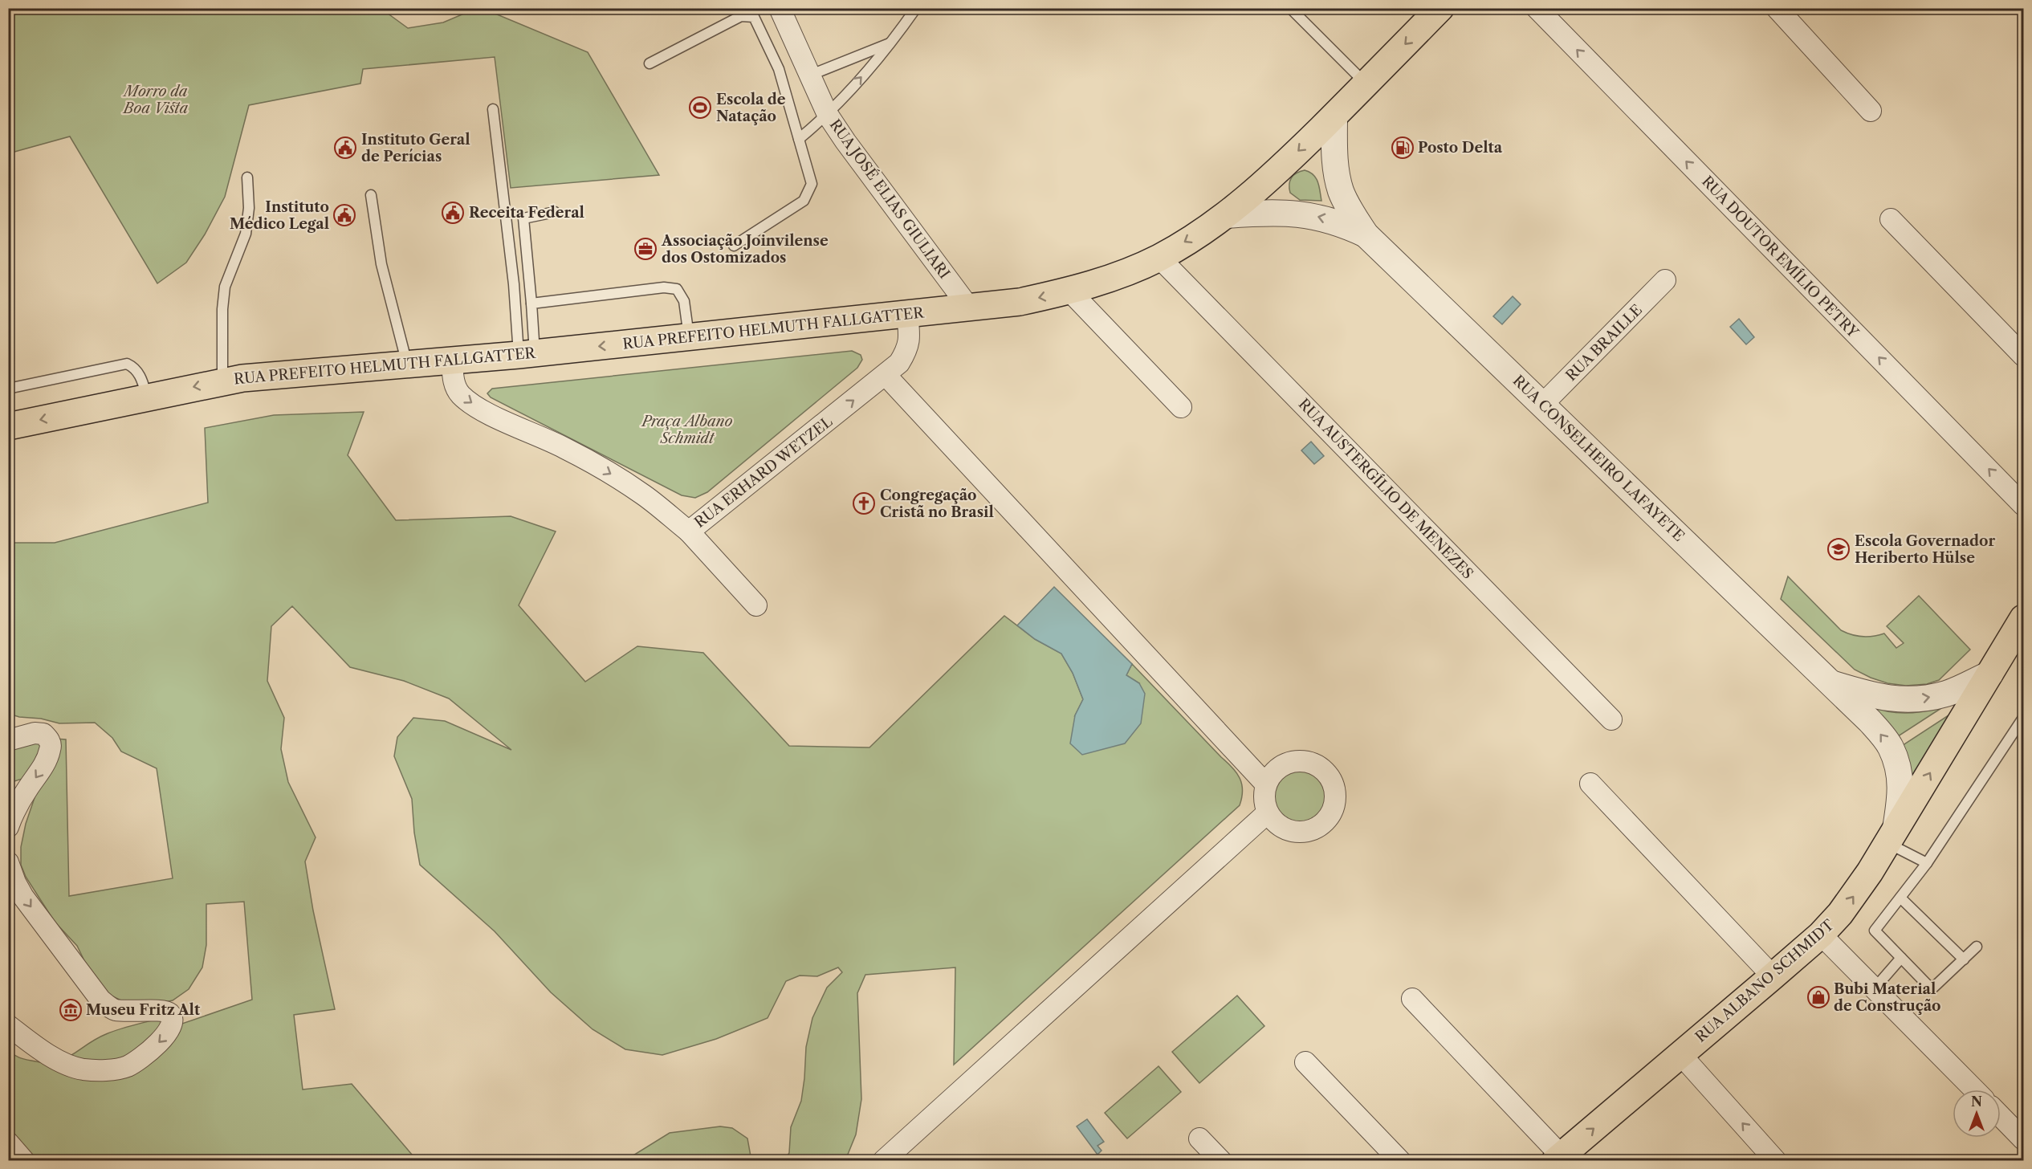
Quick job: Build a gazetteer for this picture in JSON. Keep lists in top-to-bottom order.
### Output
{
  "streets": {
    "main road": ["RUA PREFEITO HELMUTH FALLGATTER", "RUA ALBANO SCHMIDT"],
    "street": [
      "RUA JOSÉ ELIAS GIULIARI",
      "RUA DOUTOR EMÍLIO PETRY",
      "RUA BRAILLE",
      "RUA CONSELHEIRO LAFAYETE",
      "RUA ERHARD WETZEL",
      "RUA AUSTERGÍLIO DE MENEZES"
    ]
  },
  "crossings": [
    ["RUA JOSÉ ELIAS GIULIARI", "RUA PREFEITO HELMUTH FALLGATTER"],
    ["RUA PREFEITO HELMUTH FALLGATTER", "RUA CONSELHEIRO LAFAYETE"],
    ["RUA PREFEITO HELMUTH FALLGATTER", "RUA ERHARD WETZEL"],
    ["RUA PREFEITO HELMUTH FALLGATTER", "RUA AUSTERGÍLIO DE MENEZES"],
    ["RUA BRAILLE", "RUA CONSELHEIRO LAFAYETE"],
    ["RUA CONSELHEIRO LAFAYETE", "RUA ALBANO SCHMIDT"]
  ],
  "one_way": ["RUA PREFEITO HELMUTH FALLGATTER", "RUA ALBANO SCHMIDT"],
  "parks": ["Morro da Boa Vista", "Praça Albano Schmidt"],
  "places": {
    "sports": ["Escola de Natação"],
    "public building": ["Instituto Geral de Perícias", "Receita Federal", "Instituto Médico Legal"],
    "fuel station": ["Posto Delta"],
    "office": ["Associação Joinvilense dos Ostomizados"],
    "church": ["Congregação Cristã no Brasil"],
    "school or university": ["Escola Governador Heriberto Hülse"],
    "shop": ["Bubi Material de Construção"],
    "museum": ["Museu Fritz Alt"]
  },
  "north": "top"
}
